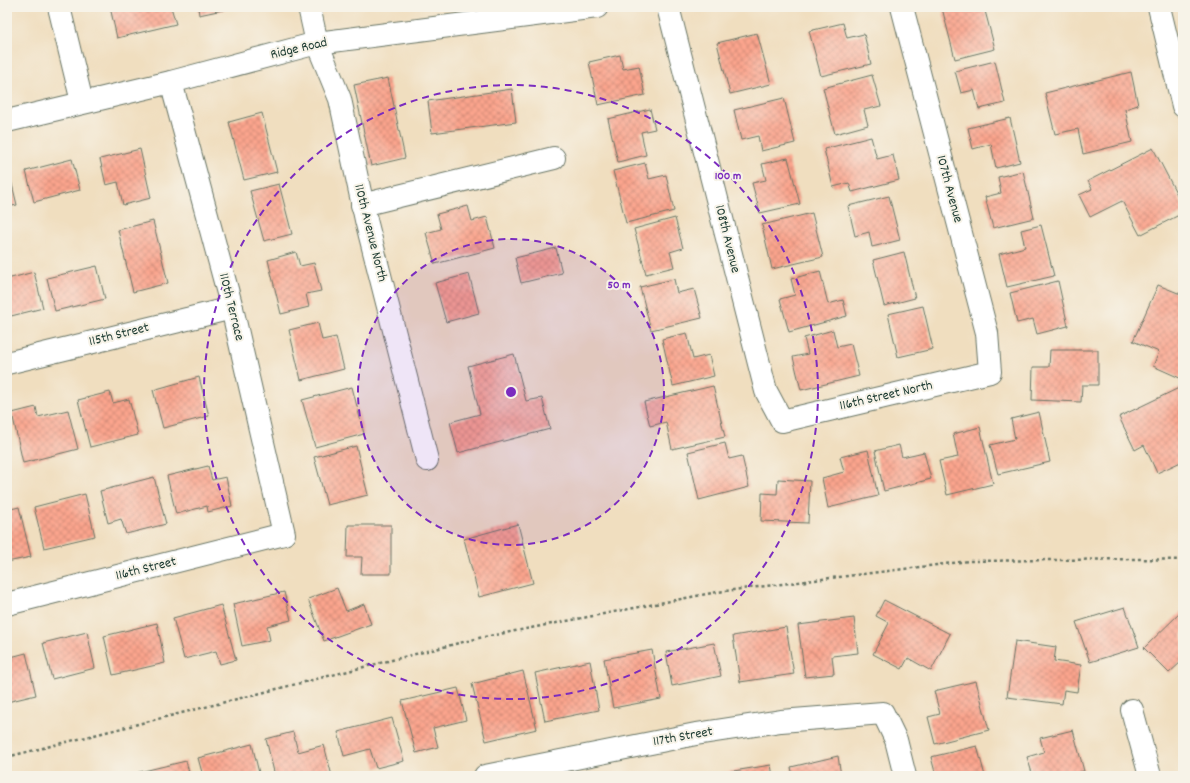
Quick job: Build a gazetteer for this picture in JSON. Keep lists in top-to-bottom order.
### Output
{
  "streets": {
    "street": [
      "Ridge Road",
      "107th Avenue",
      "110th Avenue North",
      "108th Avenue",
      "110th Terrace",
      "115th Street",
      "116th Street North",
      "116th Street",
      "117th Street"
    ]
  },
  "crossings": [
    ["Ridge Road", "110th Avenue North"],
    ["Ridge Road", "110th Terrace"],
    ["107th Avenue", "116th Street North"],
    ["108th Avenue", "116th Street North"],
    ["110th Terrace", "115th Street"],
    ["110th Terrace", "116th Street"]
  ],
  "rings": ["100 m", "50 m"]
}
